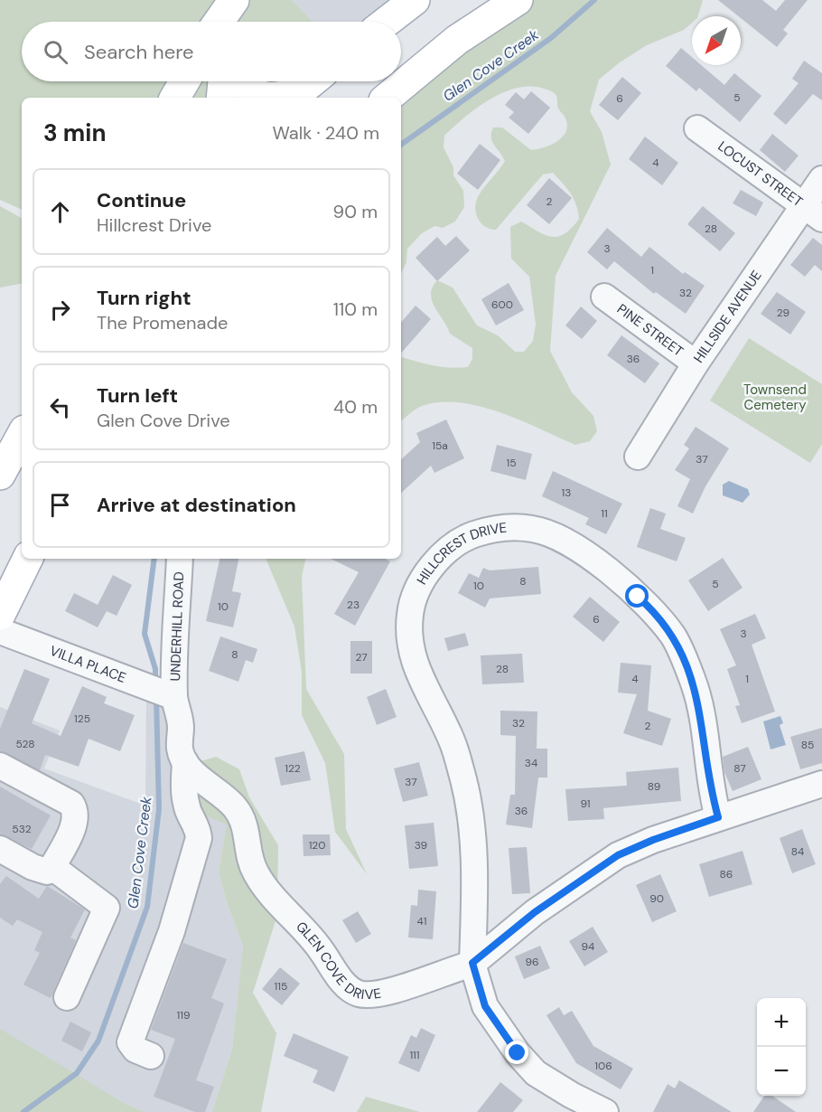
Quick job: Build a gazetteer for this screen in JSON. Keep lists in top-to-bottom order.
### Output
{
  "streets": {
    "street": [
      "LOCUST STREET",
      "HILLSIDE AVENUE",
      "PINE STREET",
      "HILLCREST DRIVE",
      "UNDERHILL ROAD",
      "VILLA PLACE",
      "GLEN COVE DRIVE"
    ]
  },
  "crossings": [
    ["LOCUST STREET", "HILLSIDE AVENUE"],
    ["HILLSIDE AVENUE", "PINE STREET"],
    ["HILLCREST DRIVE", "GLEN COVE DRIVE"],
    ["UNDERHILL ROAD", "VILLA PLACE"]
  ],
  "water": ["Glen Cove Creek"],
  "parks": ["Townsend Cemetery"],
  "house_numbers": [
    "5",
    "6",
    "4",
    "2",
    "28",
    "3",
    "1",
    "32",
    "600",
    "29",
    "36",
    "15a",
    "37",
    "15",
    "13",
    "11",
    "8",
    "5",
    "10",
    "23",
    "10",
    "6",
    "3",
    "8",
    "27",
    "28",
    "4",
    "1",
    "125",
    "32",
    "2",
    "528",
    "85",
    "34",
    "122",
    "87",
    "37",
    "89",
    "91",
    "36",
    "532",
    "120",
    "39",
    "84",
    "86",
    "90",
    "41",
    "94",
    "96",
    "115",
    "119",
    "111",
    "106"
  ],
  "north": "bottom left",
  "page": {
    "search": "Search here",
    "heading": ["3 min", "Walk · 240 m"],
    "list": [
      ["Continue", "Hillcrest Drive", "90 m"],
      ["Turn right", "The Promenade", "110 m"],
      ["Turn left", "Glen Cove Drive", "40 m"],
      "Arrive at destination"
    ],
    "map_buttons": ["+", "−"]
  }
}
